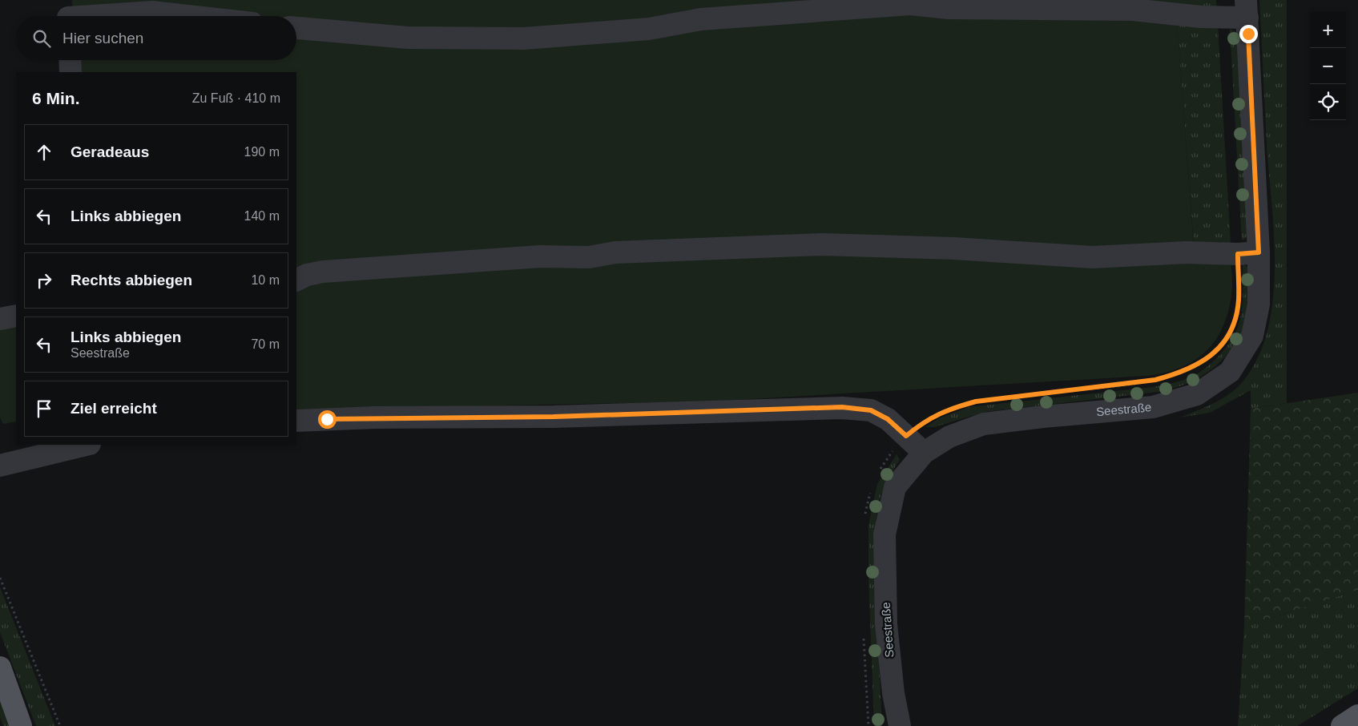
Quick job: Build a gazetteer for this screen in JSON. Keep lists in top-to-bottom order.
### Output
{
  "streets": {
    "street": ["Seestraße"]
  },
  "page": {
    "map_buttons": ["+", "−"],
    "search": "Hier suchen",
    "heading": ["6 Min.", "Zu Fuß · 410 m"],
    "list": [
      ["Geradeaus", "190 m"],
      ["Links abbiegen", "140 m"],
      ["Rechts abbiegen", "10 m"],
      ["Links abbiegen", "Seestraße", "70 m"],
      "Ziel erreicht"
    ]
  }
}
